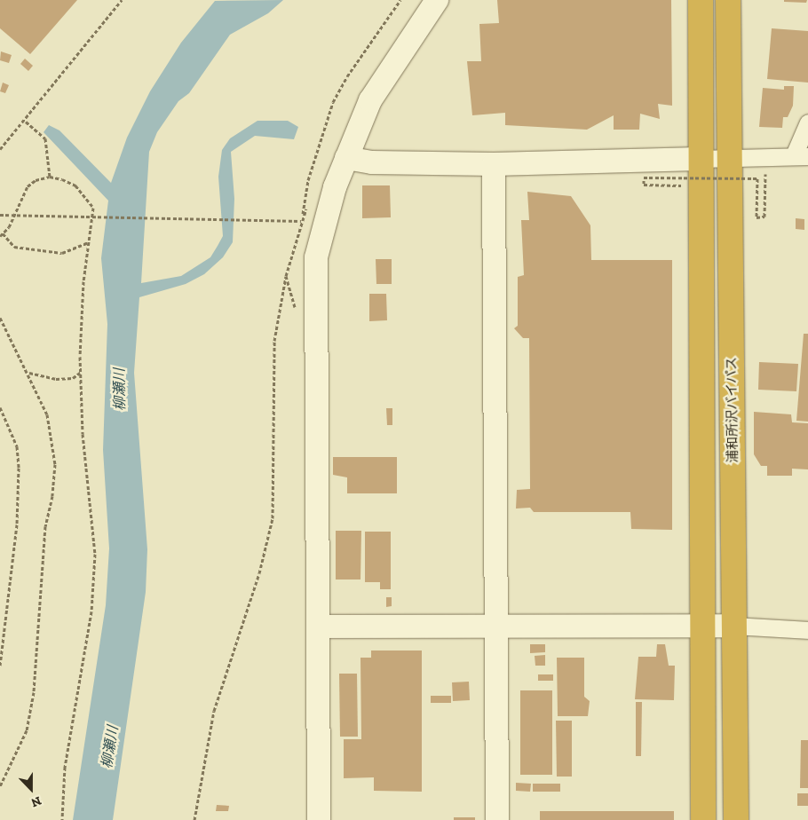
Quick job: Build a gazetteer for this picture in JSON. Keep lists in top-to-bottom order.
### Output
{
  "streets": {
    "highway": ["浦和所沢バイパス"]
  },
  "water": ["柳瀬川"],
  "north": "bottom"
}
